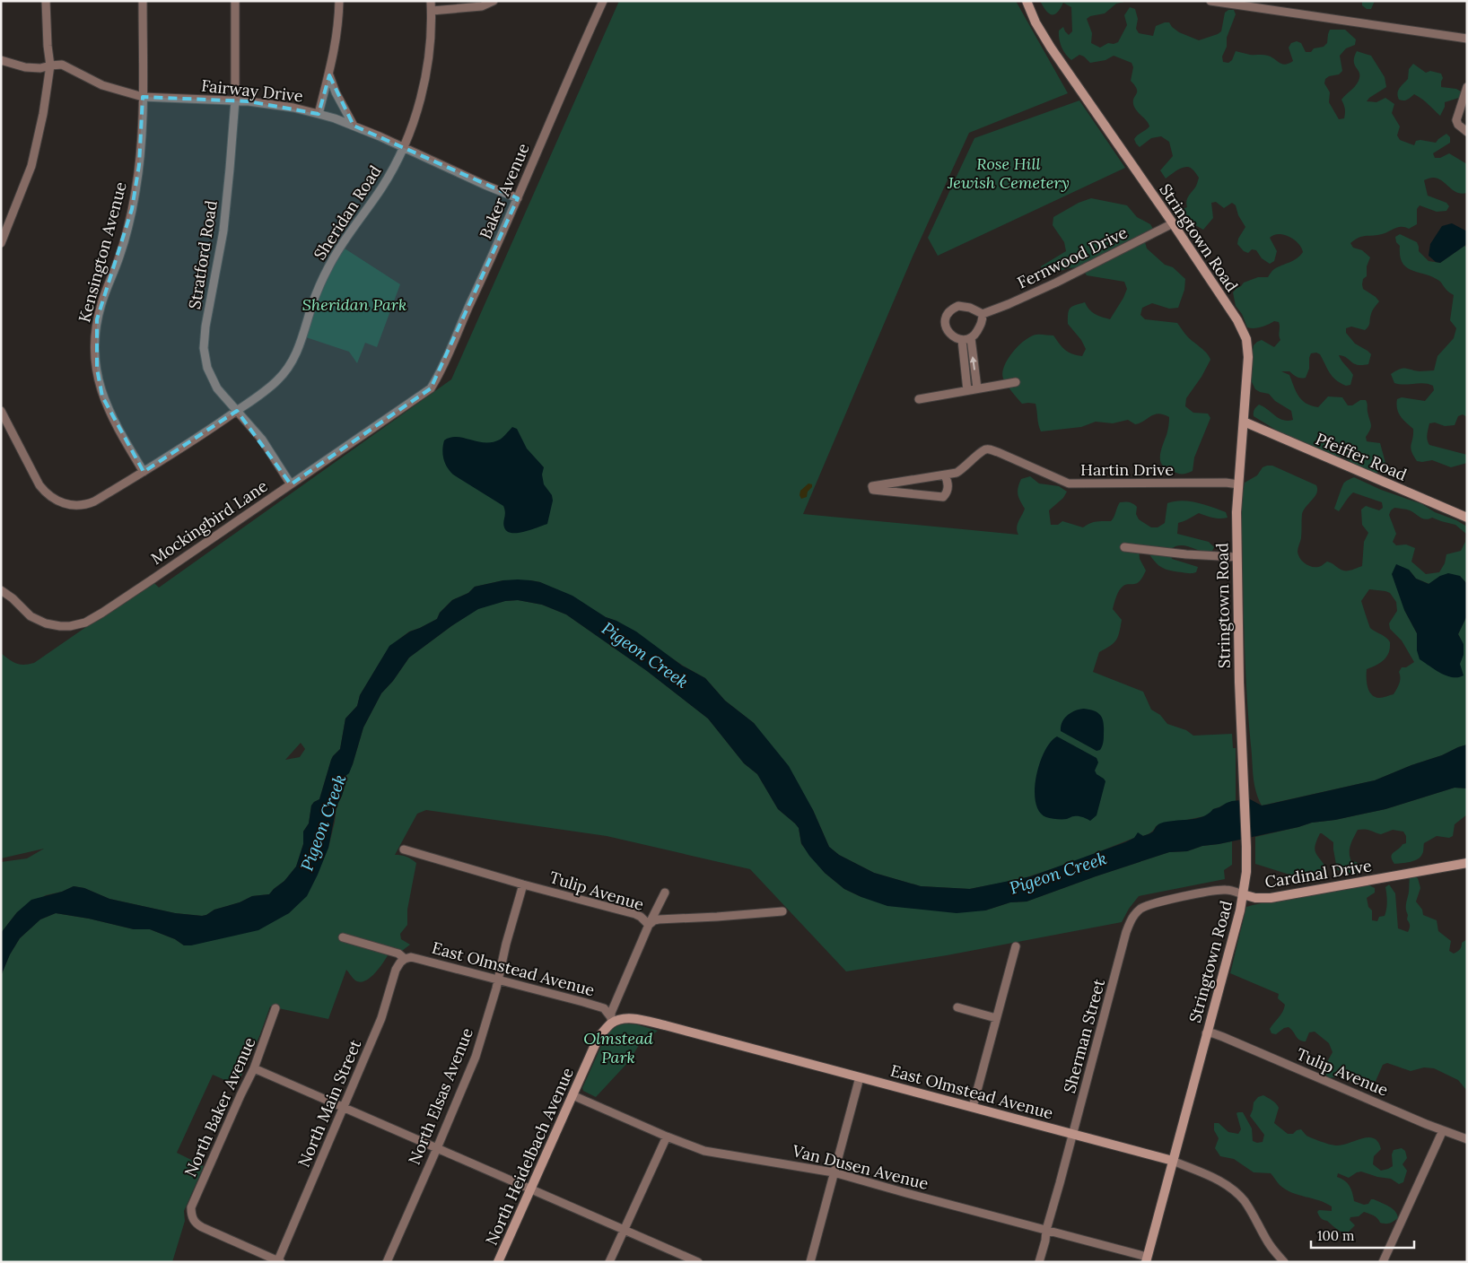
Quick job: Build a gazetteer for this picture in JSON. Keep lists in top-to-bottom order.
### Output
{
  "streets": {
    "main road": [
      "Stringtown Road",
      "Pfeiffer Road",
      "Cardinal Drive",
      "East Olmstead Avenue",
      "North Heidelbach Avenue"
    ],
    "street": [
      "Fairway Drive",
      "Baker Avenue",
      "Sheridan Road",
      "Kensington Avenue",
      "Stratford Road",
      "Fernwood Drive",
      "Hartin Drive",
      "Mockingbird Lane",
      "Tulip Avenue",
      "Sherman Street",
      "North Elsas Avenue",
      "North Main Street",
      "North Baker Avenue",
      "Van Dusen Avenue"
    ]
  },
  "crossings": [
    ["Fairway Drive", "Baker Avenue"],
    ["Fairway Drive", "Sheridan Road"],
    ["Fairway Drive", "Kensington Avenue"],
    ["Fairway Drive", "Stratford Road"],
    ["Baker Avenue", "Mockingbird Lane"],
    ["Sheridan Road", "Kensington Avenue"],
    ["Sheridan Road", "Stratford Road"],
    ["Stringtown Road", "Fernwood Drive"],
    ["Stringtown Road", "Pfeiffer Road"],
    ["Stringtown Road", "Hartin Drive"],
    ["Stringtown Road", "Cardinal Drive"],
    ["Stringtown Road", "Tulip Avenue"],
    ["Stringtown Road", "East Olmstead Avenue"],
    ["Stringtown Road", "Van Dusen Avenue"],
    ["Stratford Road", "Mockingbird Lane"],
    ["Cardinal Drive", "Sherman Street"],
    ["Tulip Avenue", "North Elsas Avenue"],
    ["Tulip Avenue", "North Heidelbach Avenue"],
    ["East Olmstead Avenue", "Sherman Street"],
    ["East Olmstead Avenue", "North Elsas Avenue"],
    ["East Olmstead Avenue", "North Main Street"],
    ["East Olmstead Avenue", "North Heidelbach Avenue"],
    ["Sherman Street", "Van Dusen Avenue"],
    ["North Main Street", "North Baker Avenue"],
    ["North Heidelbach Avenue", "Van Dusen Avenue"]
  ],
  "water": ["Pigeon Creek"],
  "parks": ["Rose Hill Jewish Cemetery", "Sheridan Park", "Olmstead Park"],
  "scale_bar": "100 m"
}
